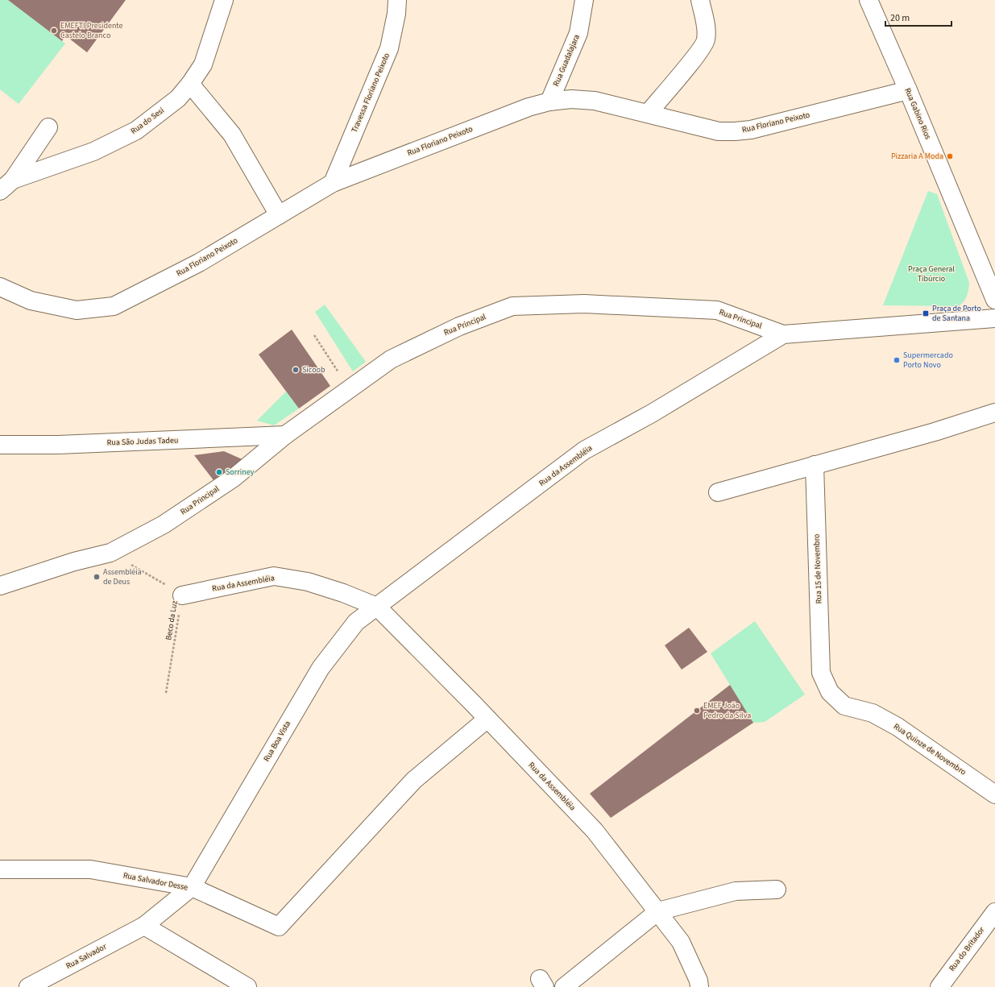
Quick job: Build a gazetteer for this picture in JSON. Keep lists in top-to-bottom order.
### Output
{
  "streets": {
    "street": [
      "Rua Guadalajara",
      "Travessa Floriano Peixoto",
      "Rua Gabino Rios",
      "Rua do Sesi",
      "Rua Floriano Peixoto",
      "Rua Principal",
      "Rua São Judas Tadeu",
      "Rua da Assembléia",
      "Rua 15 de Novembro",
      "Rua Boa Vista",
      "Rua Quinze de Novembro",
      "Rua Salvador Desse",
      "Rua do Britador",
      "Rua Salvador"
    ],
    "path": ["Beco da Luz"]
  },
  "crossings": [
    ["Rua Guadalajara", "Rua Floriano Peixoto"],
    ["Travessa Floriano Peixoto", "Rua Floriano Peixoto"],
    ["Rua Gabino Rios", "Rua Floriano Peixoto"],
    ["Rua Principal", "Rua São Judas Tadeu"],
    ["Rua Principal", "Rua da Assembléia"],
    ["Rua Principal", "Beco da Luz"],
    ["Rua da Assembléia", "Beco da Luz"],
    ["Rua da Assembléia", "Rua Boa Vista"],
    ["Rua 15 de Novembro", "Rua Quinze de Novembro"],
    ["Rua Boa Vista", "Rua Salvador Desse"],
    ["Rua Salvador Desse", "Rua Salvador"]
  ],
  "parks": ["Praça General Tibúrcio"],
  "places": {
    "other": [
      "EMEFTI Presidente Castelo Branco",
      "Pizzaria A Moda",
      "Supermercado Porto Novo",
      "Sicoob",
      "Sorriney",
      "Assembléia de Deus",
      "EMEF João Pedro da Silva"
    ],
    "transit": ["Praça de Porto de Santana"]
  },
  "scale_bar": "20 m"
}
